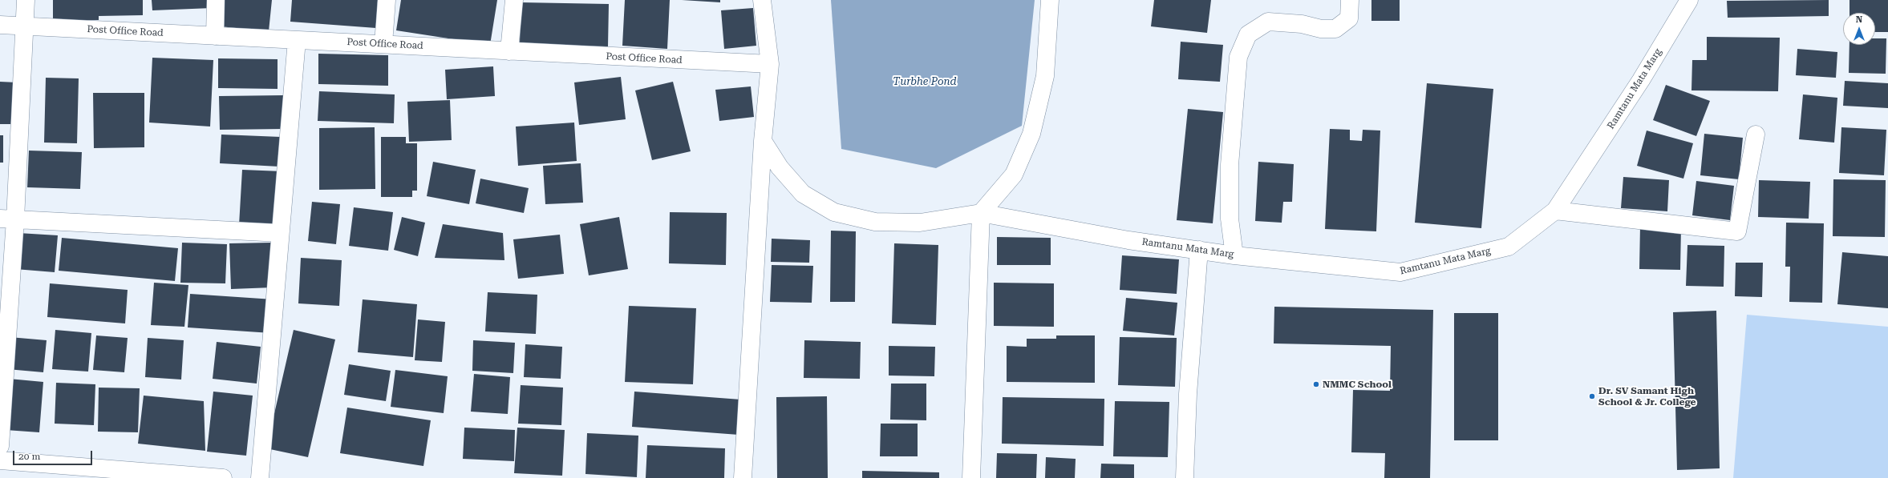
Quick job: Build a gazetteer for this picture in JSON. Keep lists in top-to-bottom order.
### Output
{
  "streets": {
    "street": ["Post Office Road", "Ramtanu Mata Marg"]
  },
  "water": ["Turbhe Pond"],
  "places": ["NMMC School", "Dr. SV Samant High School & Jr. College"],
  "scale_bar": "20 m",
  "north": "top"
}
